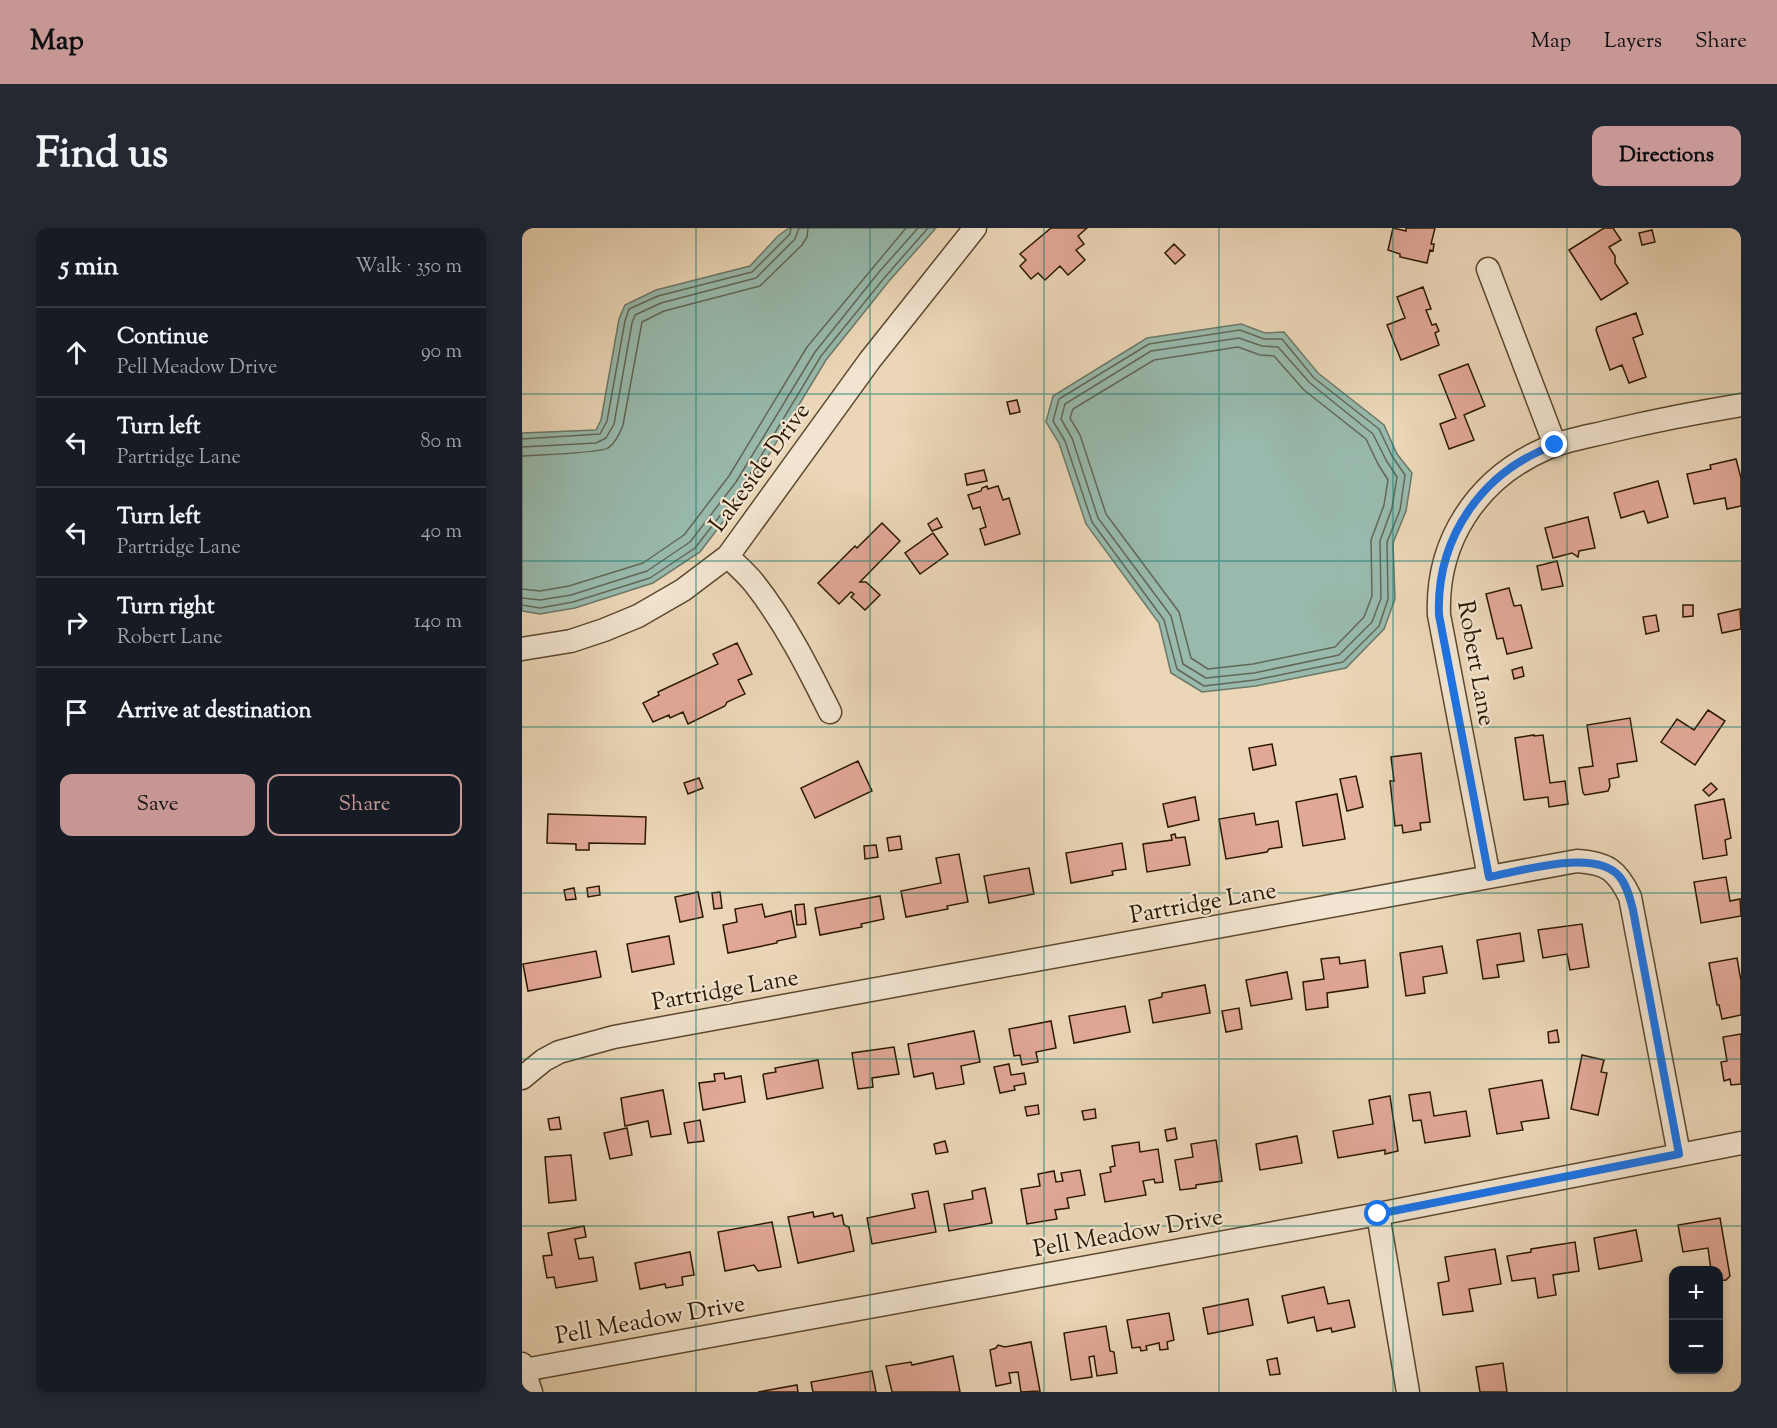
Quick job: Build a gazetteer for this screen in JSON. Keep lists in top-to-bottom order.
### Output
{
  "streets": {
    "street": [
      "Lakeside Drive",
      "Robert Lane",
      "Partridge Lane",
      "Pell Meadow Drive"
    ]
  },
  "crossings": [
    ["Robert Lane", "Partridge Lane"],
    ["Partridge Lane", "Pell Meadow Drive"]
  ],
  "page": {
    "header": "Map",
    "nav": ["Map", "Layers", "Share"],
    "title": "Find us",
    "buttons": [
      "Directions",
      ["Save", "Share"]
    ],
    "heading": ["5 min", "Walk · 350 m"],
    "list": [
      ["Continue", "Pell Meadow Drive", "90 m"],
      ["Turn left", "Partridge Lane", "80 m"],
      ["Turn left", "Partridge Lane", "40 m"],
      ["Turn right", "Robert Lane", "140 m"],
      "Arrive at destination"
    ],
    "map_buttons": ["+", "−"]
  }
}
